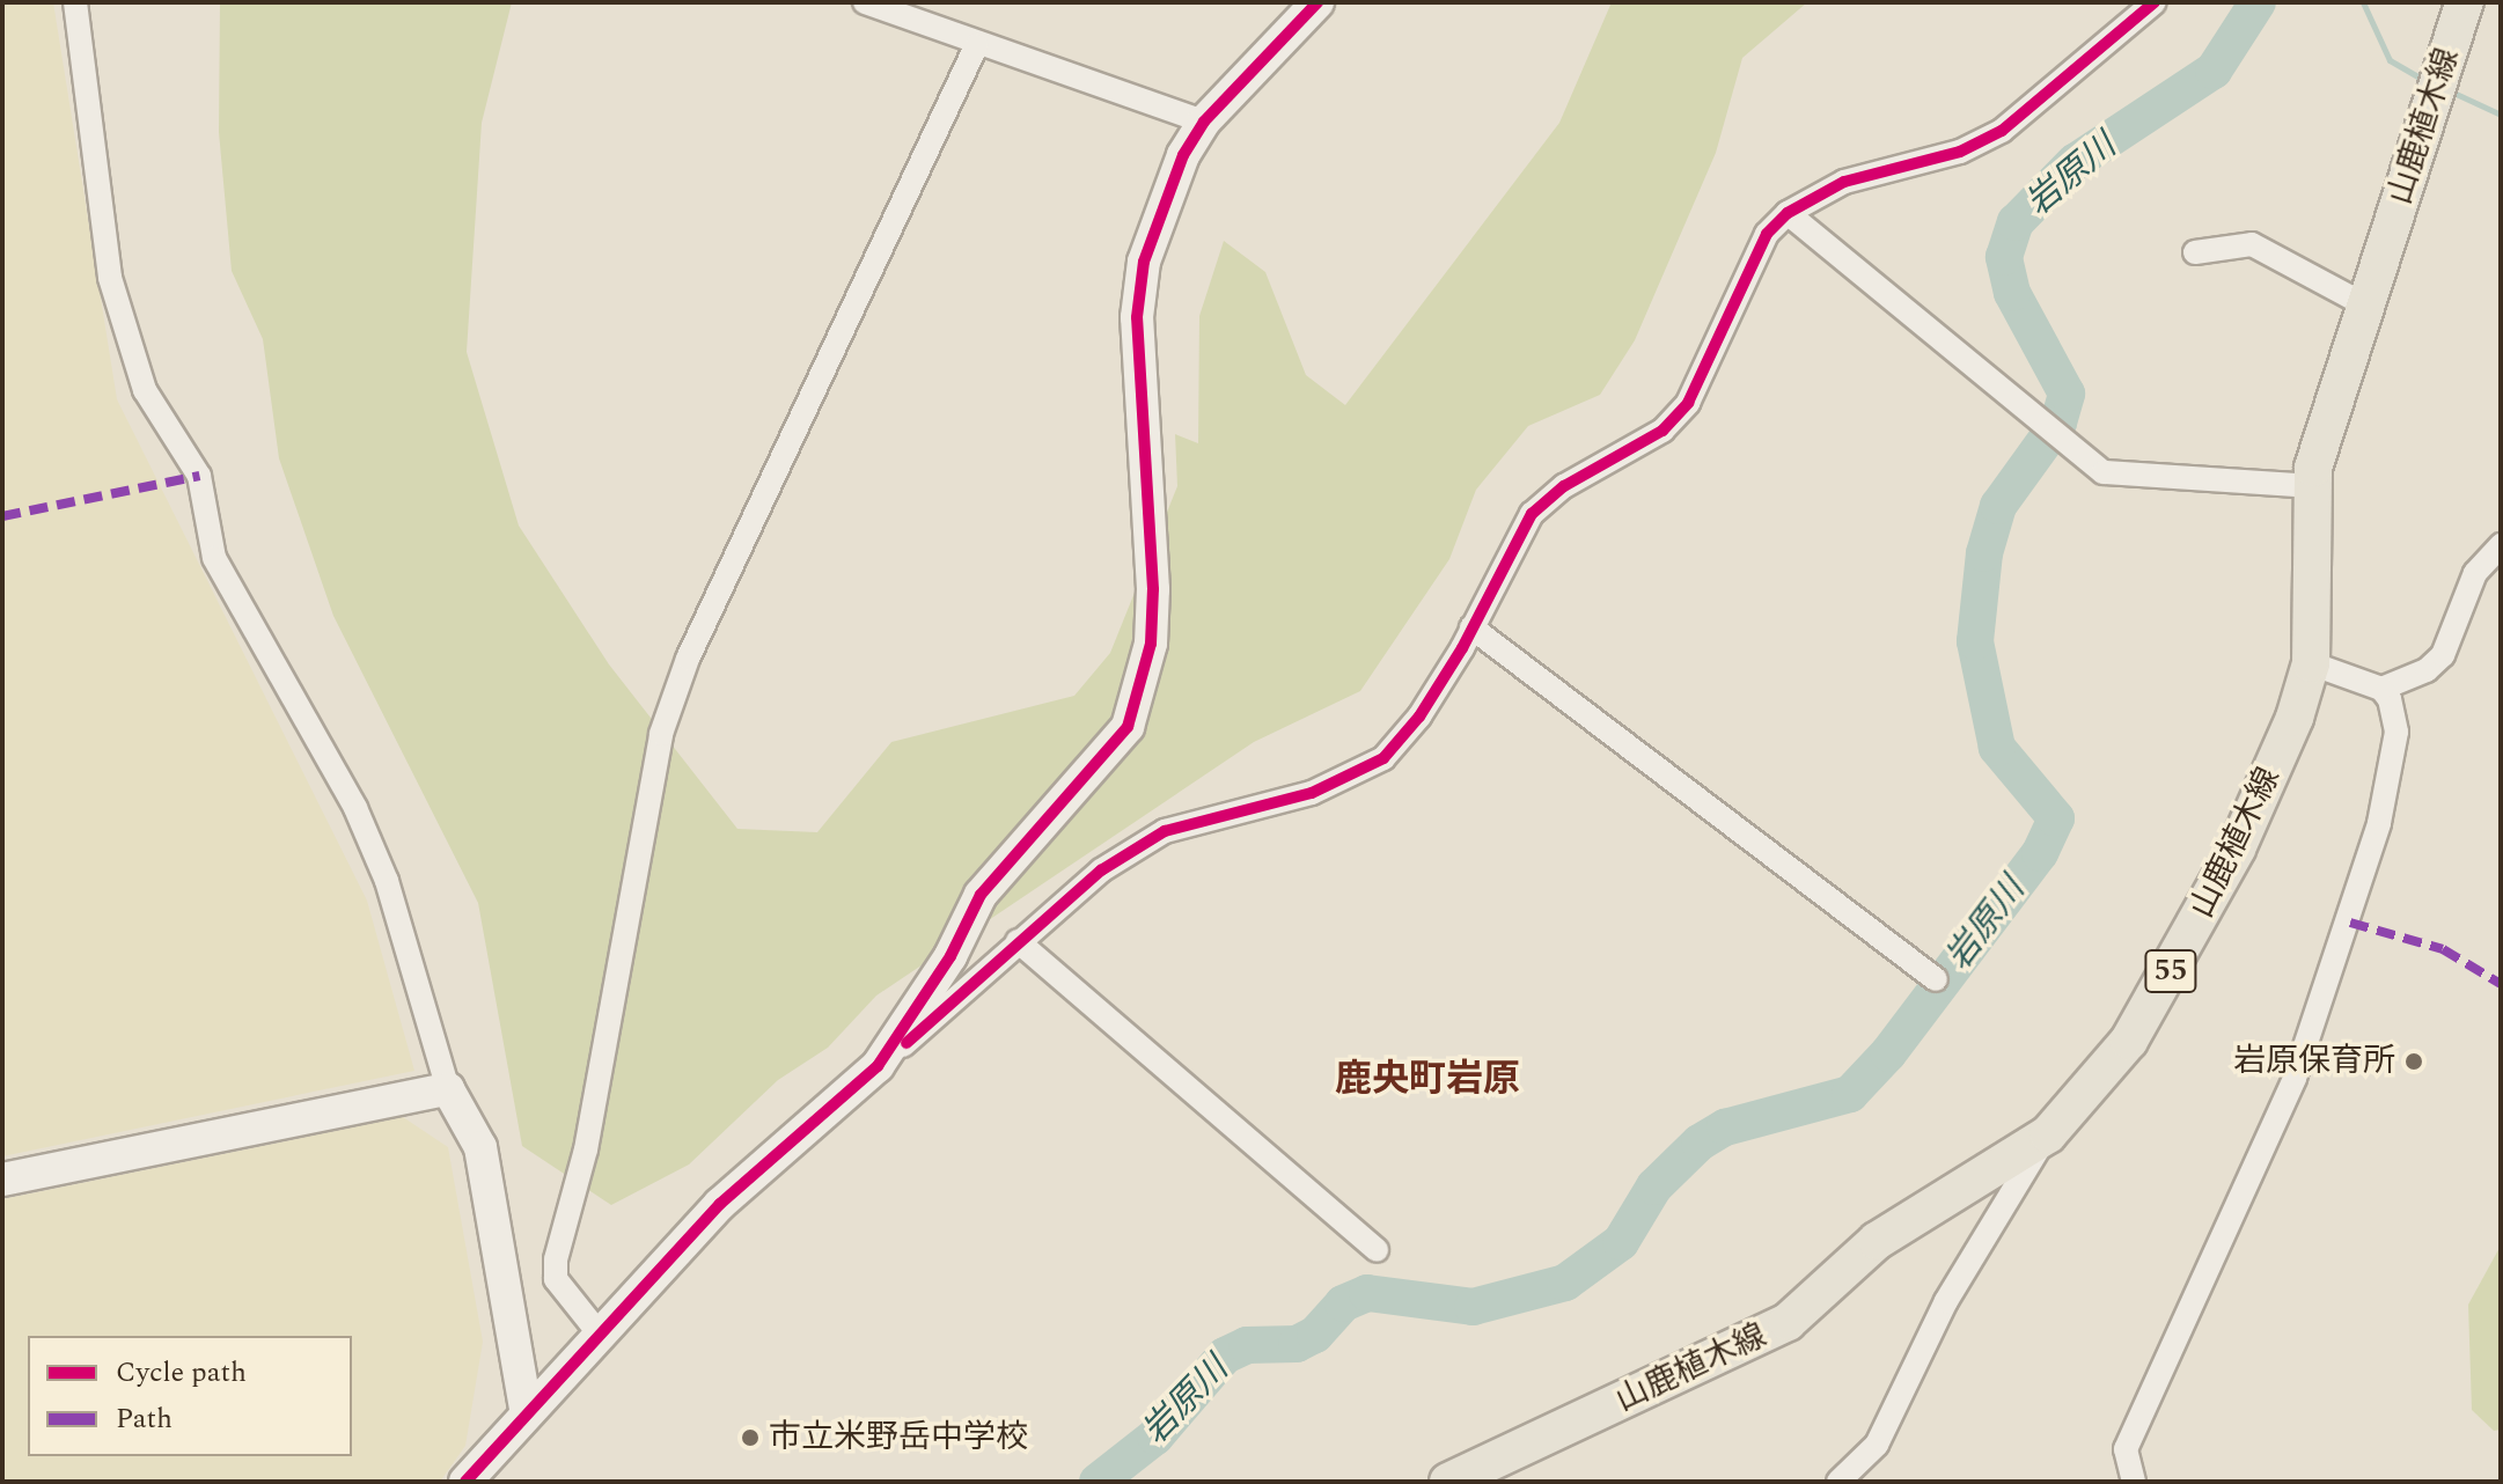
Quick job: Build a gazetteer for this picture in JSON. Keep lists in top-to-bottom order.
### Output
{
  "streets": {
    "main road": ["山鹿植木線", "55"]
  },
  "districts": ["鹿央町岩原"],
  "water": ["岩原川"],
  "places": ["岩原保育所", "市立米野岳中学校"],
  "legend": ["Cycle path", "Path"]
}
